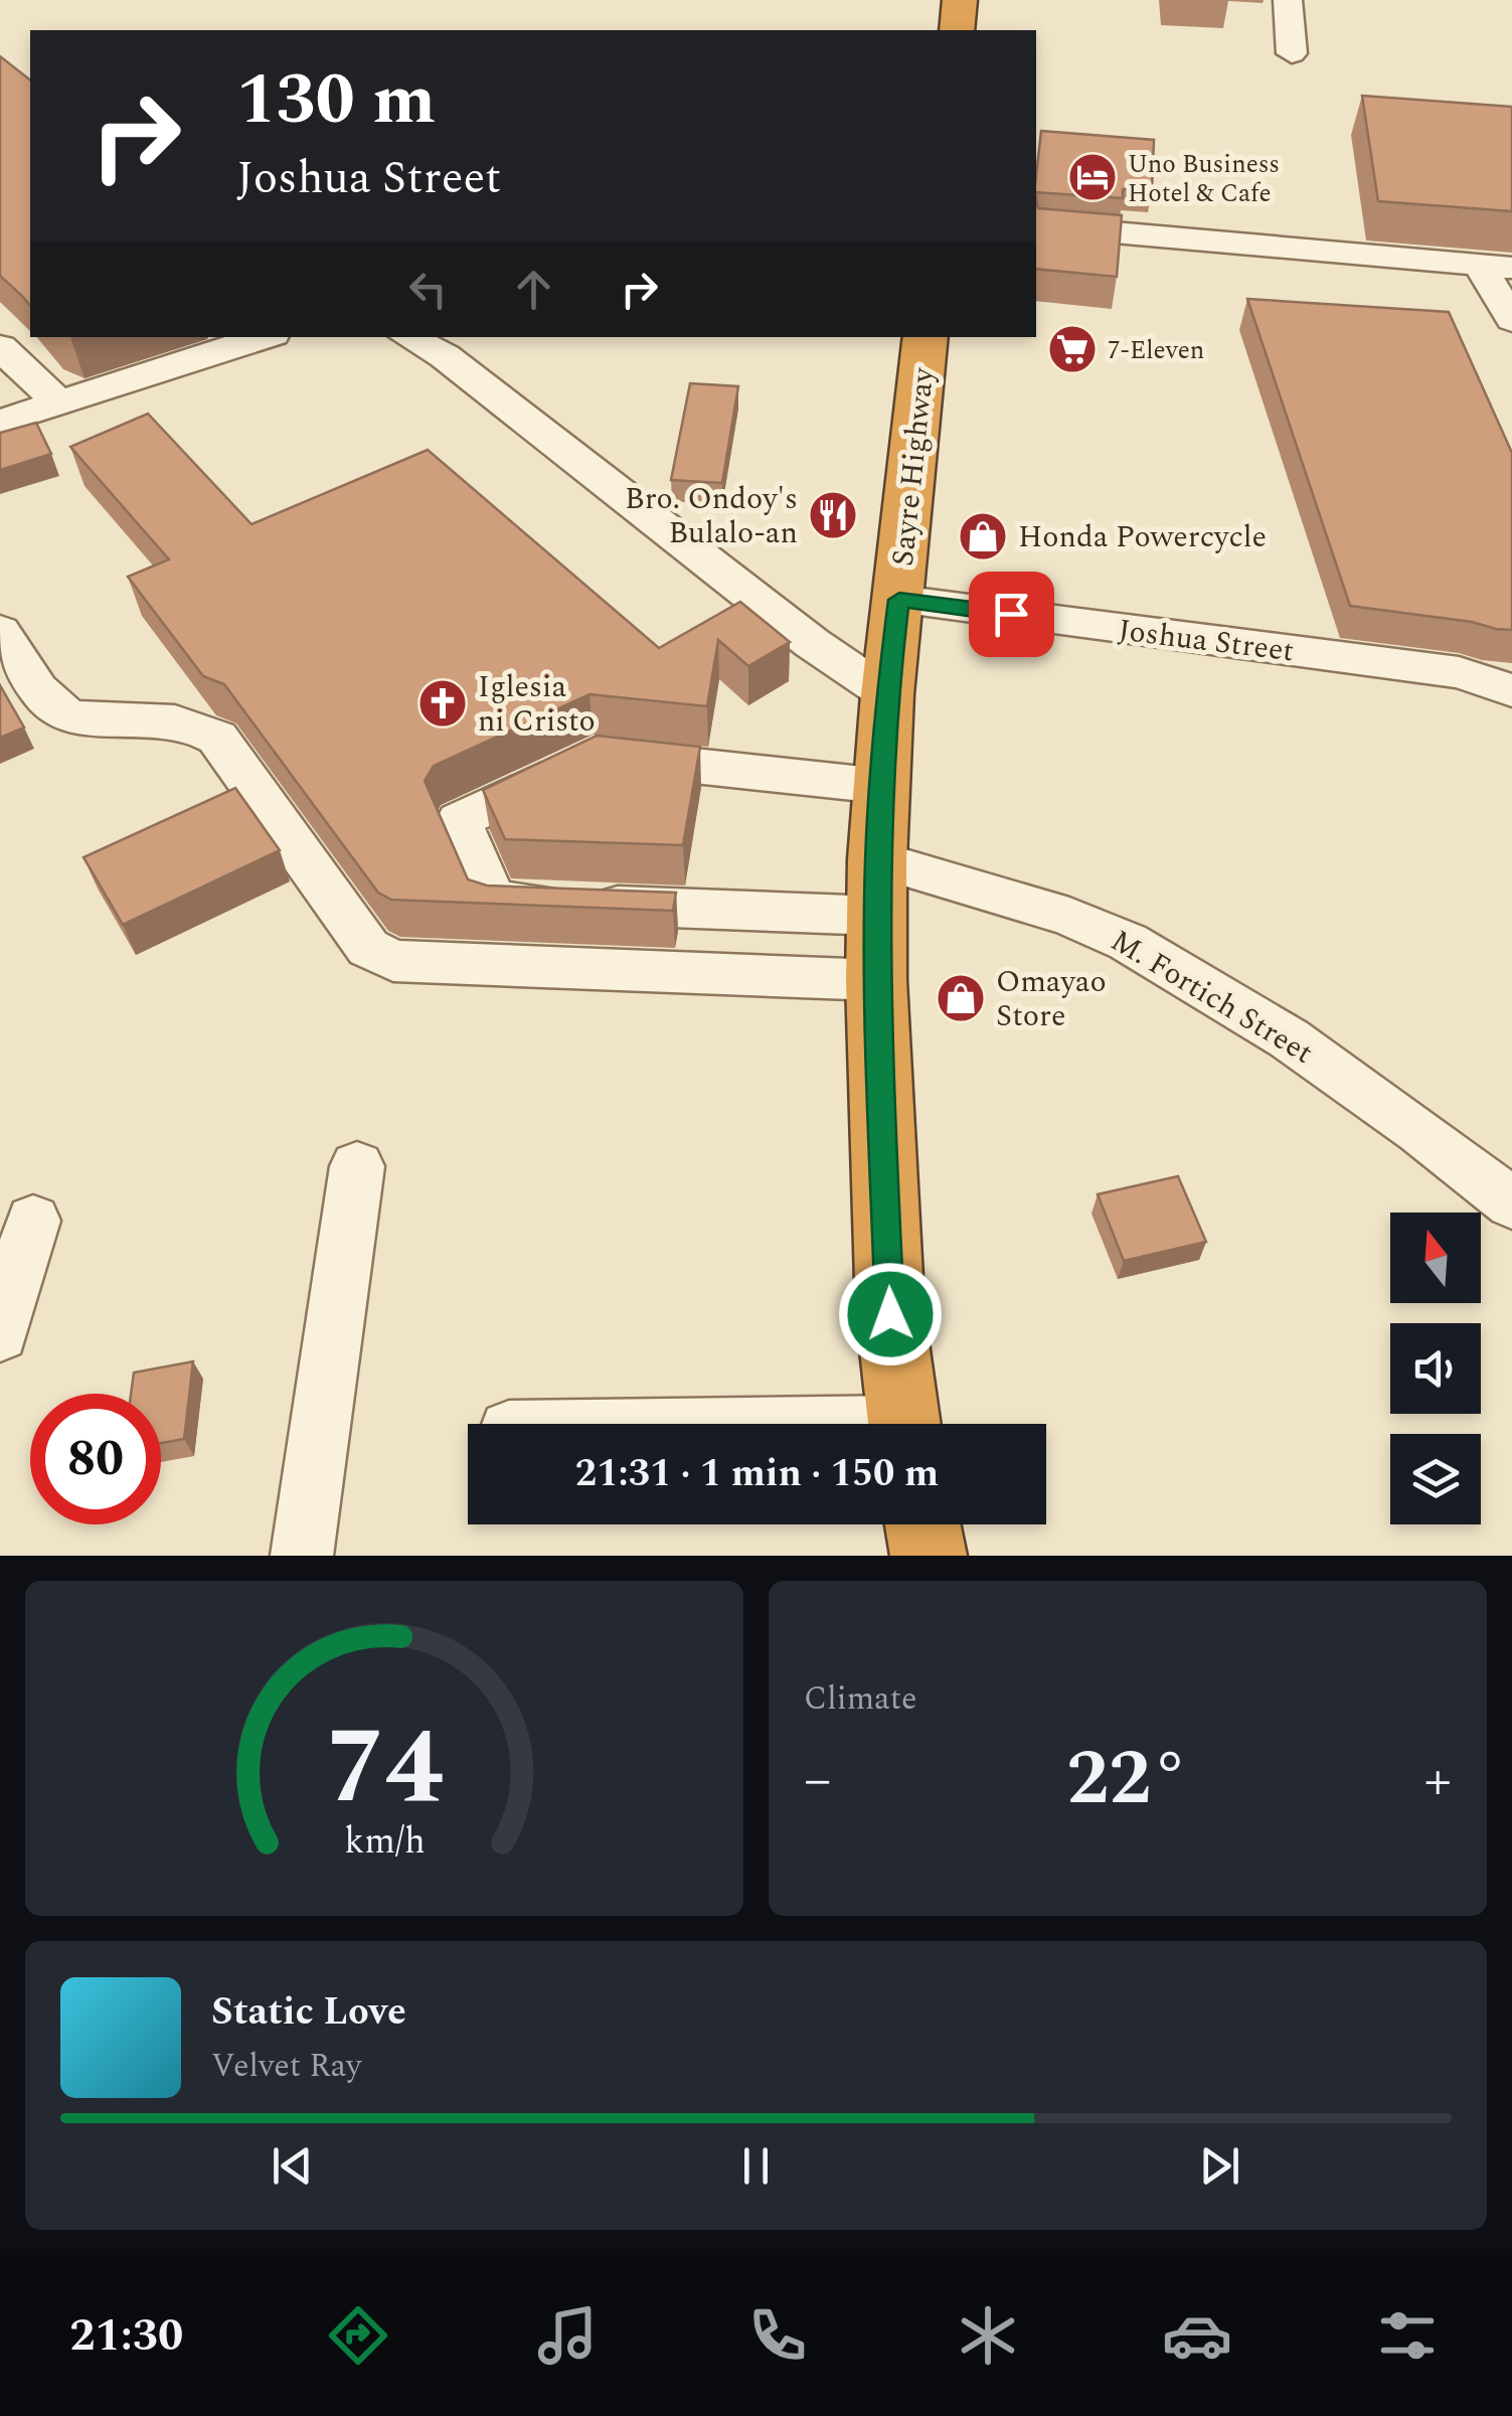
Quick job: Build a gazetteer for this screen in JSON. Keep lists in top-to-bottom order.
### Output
{
  "streets": {
    "highway": ["Sayre Highway"],
    "street": ["Joshua Street", "M. Fortich Street"]
  },
  "crossings": [
    ["Sayre Highway", "Joshua Street"],
    ["Sayre Highway", "M. Fortich Street"]
  ],
  "places": {
    "hotel": ["Uno Business Hotel & Cafe"],
    "supermarket": ["7-Eleven"],
    "restaurant": ["Bro. Ondoy's Bulalo-an"],
    "shop": ["Honda Powercycle", "Omayao Store"],
    "church": ["Iglesia ni Cristo"]
  },
  "north": "top",
  "page": {
    "turn": ["130 m", "Joshua Street"],
    "limit": "80",
    "trip": "21:31 · 1 min · 150 m",
    "tile": "Climate",
    "heat": ["−", "22°", "+"],
    "song": ["Static Love", "Velvet Ray"],
    "tabs": "21:30",
    "gauge": ["74", "km/h"]
  }
}
